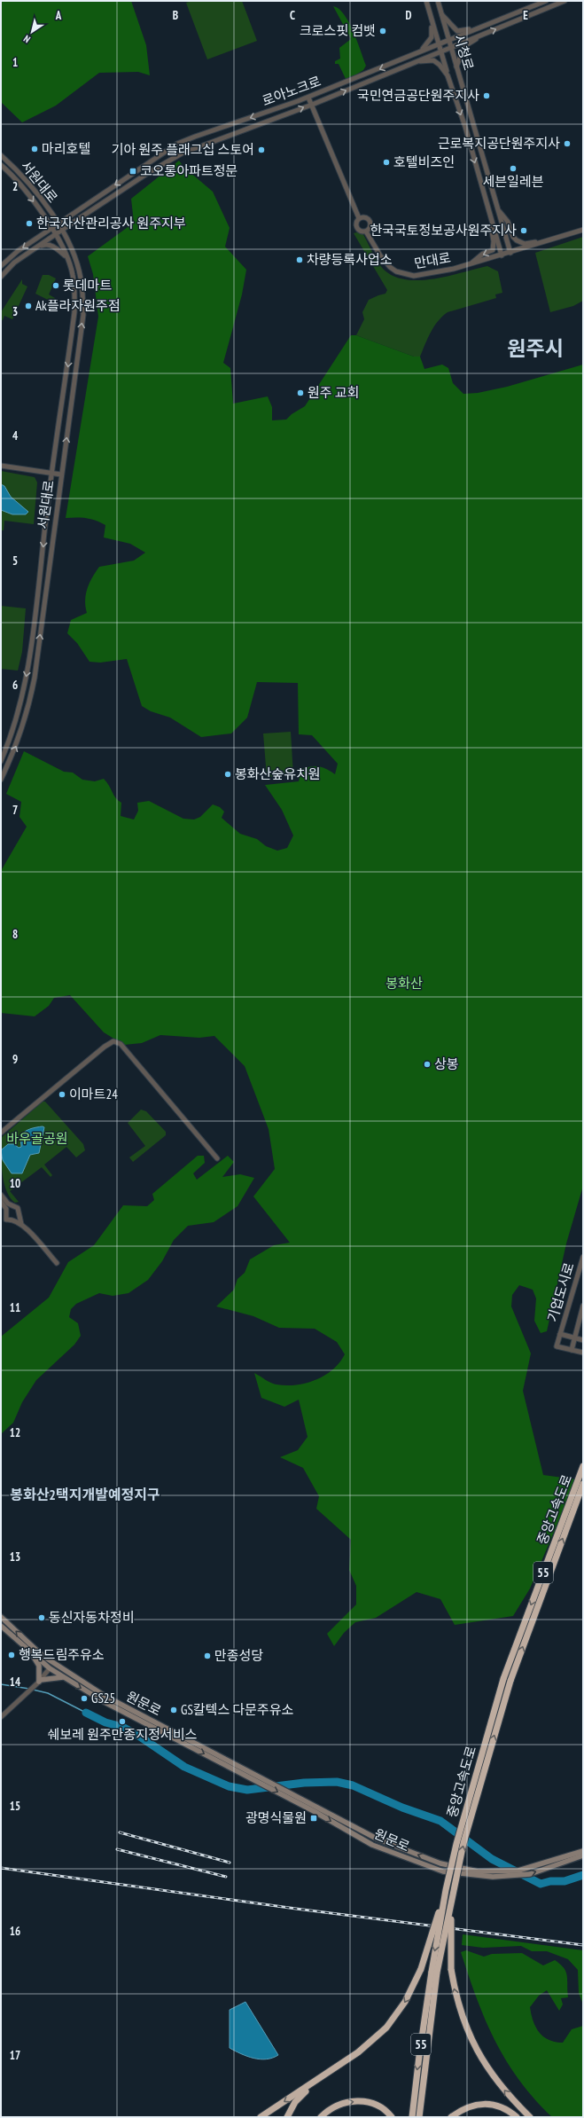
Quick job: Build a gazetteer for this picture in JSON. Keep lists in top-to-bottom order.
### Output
{
  "streets": {
    "highway": ["중앙고속도로", "55"],
    "main road": ["원문로"],
    "street": [
      "시청로",
      "로아노크로",
      "서원대로",
      "만대로",
      "기업도시로"
    ]
  },
  "crossings": [
    ["시청로", "로아노크로"],
    ["시청로", "만대로"],
    ["로아노크로", "서원대로"]
  ],
  "districts": ["원주시", "봉화산2택지개발예정지구"],
  "parks": ["봉화산", "바우골공원"],
  "places": {
    "other": [
      "크로스핏 컴뱃",
      "국민연금공단원주지사",
      "근로복지공단원주지사",
      "마리호텔",
      "기아 원주 플래그십 스토어",
      "호텔비즈인",
      "세븐일레븐",
      "한국자산관리공사 원주지부",
      "한국국토정보공사원주지사",
      "차량등록사업소",
      "롯데마트",
      "Ak플라자원주점",
      "원주 교회",
      "봉화산숲유치원",
      "상봉",
      "이마트24",
      "동신자동차정비",
      "행복드림주유소",
      "만종성당",
      "GS25",
      "GS칼텍스 다문주유소",
      "쉐보레 원주만종지정서비스"
    ],
    "transit": ["코오롱아파트정문", "광명식물원"]
  },
  "north": "bottom left",
  "grid": {
    "columns": [
      "A",
      "B",
      "C",
      "D",
      "E"
    ],
    "rows": [
      "1",
      "2",
      "3",
      "4",
      "5",
      "6",
      "7",
      "8",
      "9",
      "10",
      "11",
      "12",
      "13",
      "14",
      "15",
      "16",
      "17"
    ]
  }
}
